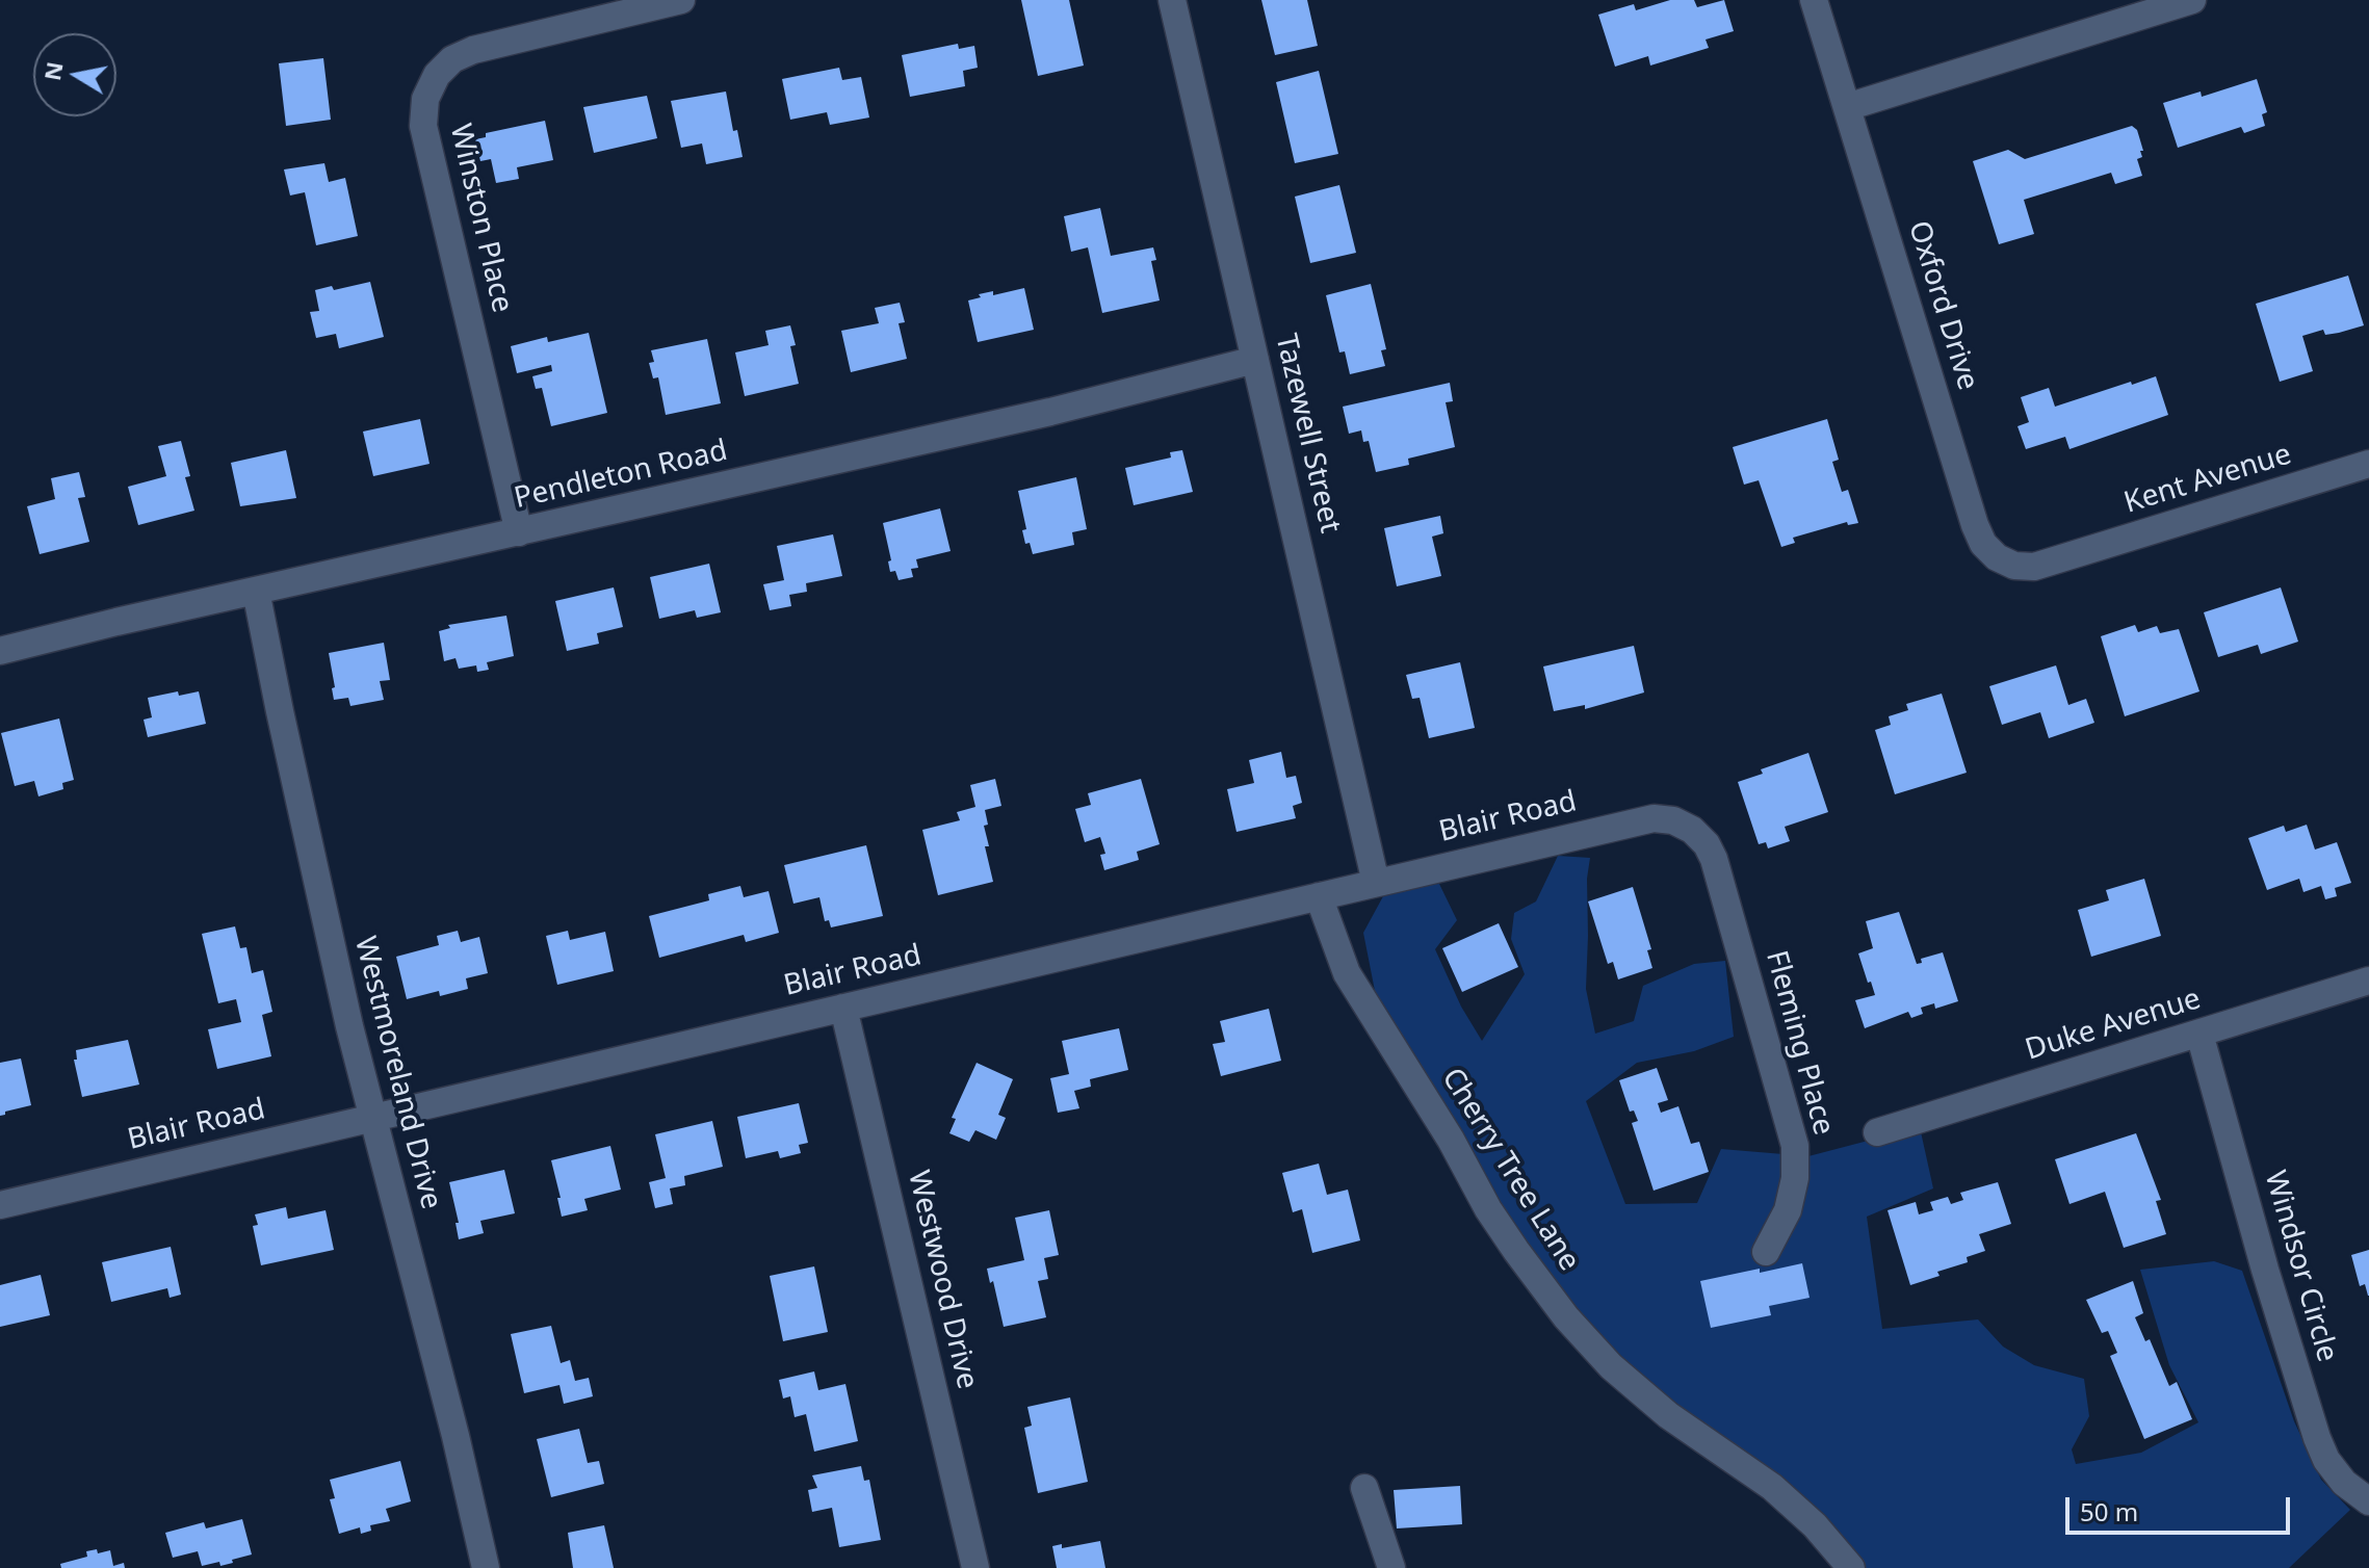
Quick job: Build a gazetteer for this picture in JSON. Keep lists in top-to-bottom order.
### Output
{
  "streets": {
    "street": [
      "Winston Place",
      "Oxford Drive",
      "Tazewell Street",
      "Pendleton Road",
      "Kent Avenue",
      "Blair Road",
      "Duke Avenue",
      "Fleming Place",
      "Westmoreland Drive",
      "Cherry Tree Lane",
      "Windsor Circle",
      "Westwood Drive"
    ]
  },
  "crossings": [
    ["Winston Place", "Pendleton Road"],
    ["Oxford Drive", "Kent Avenue"],
    ["Tazewell Street", "Pendleton Road"],
    ["Tazewell Street", "Blair Road"],
    ["Pendleton Road", "Westmoreland Drive"],
    ["Blair Road", "Fleming Place"],
    ["Blair Road", "Westmoreland Drive"],
    ["Blair Road", "Cherry Tree Lane"],
    ["Blair Road", "Westwood Drive"],
    ["Duke Avenue", "Windsor Circle"]
  ],
  "scale_bar": "50 m",
  "north": "left"
}
